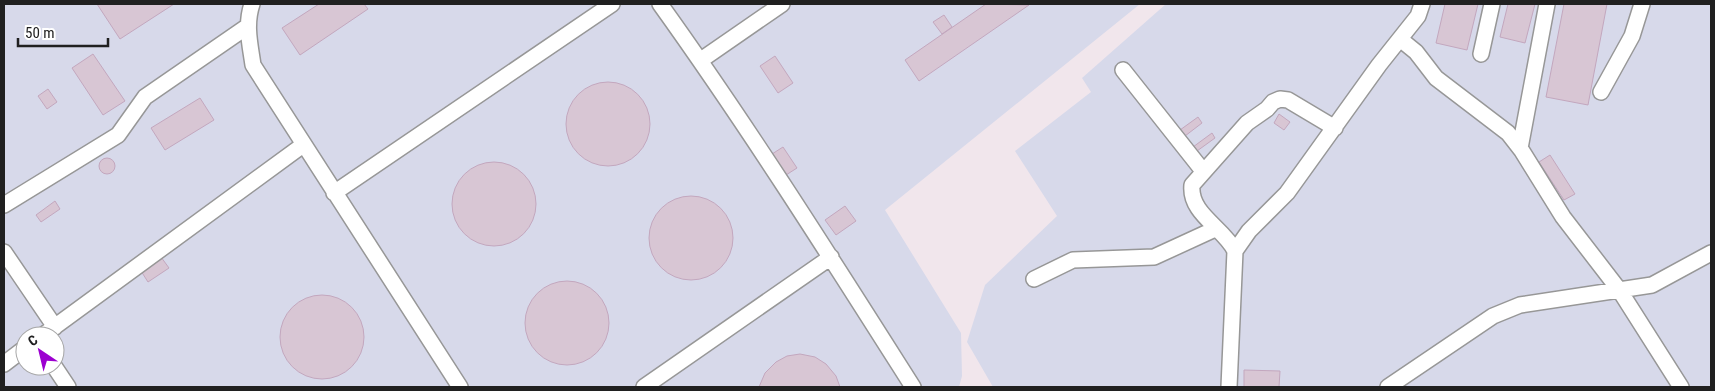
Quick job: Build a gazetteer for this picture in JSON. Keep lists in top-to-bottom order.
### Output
{
  "scale_bar": "50 m",
  "north": "top left"
}
